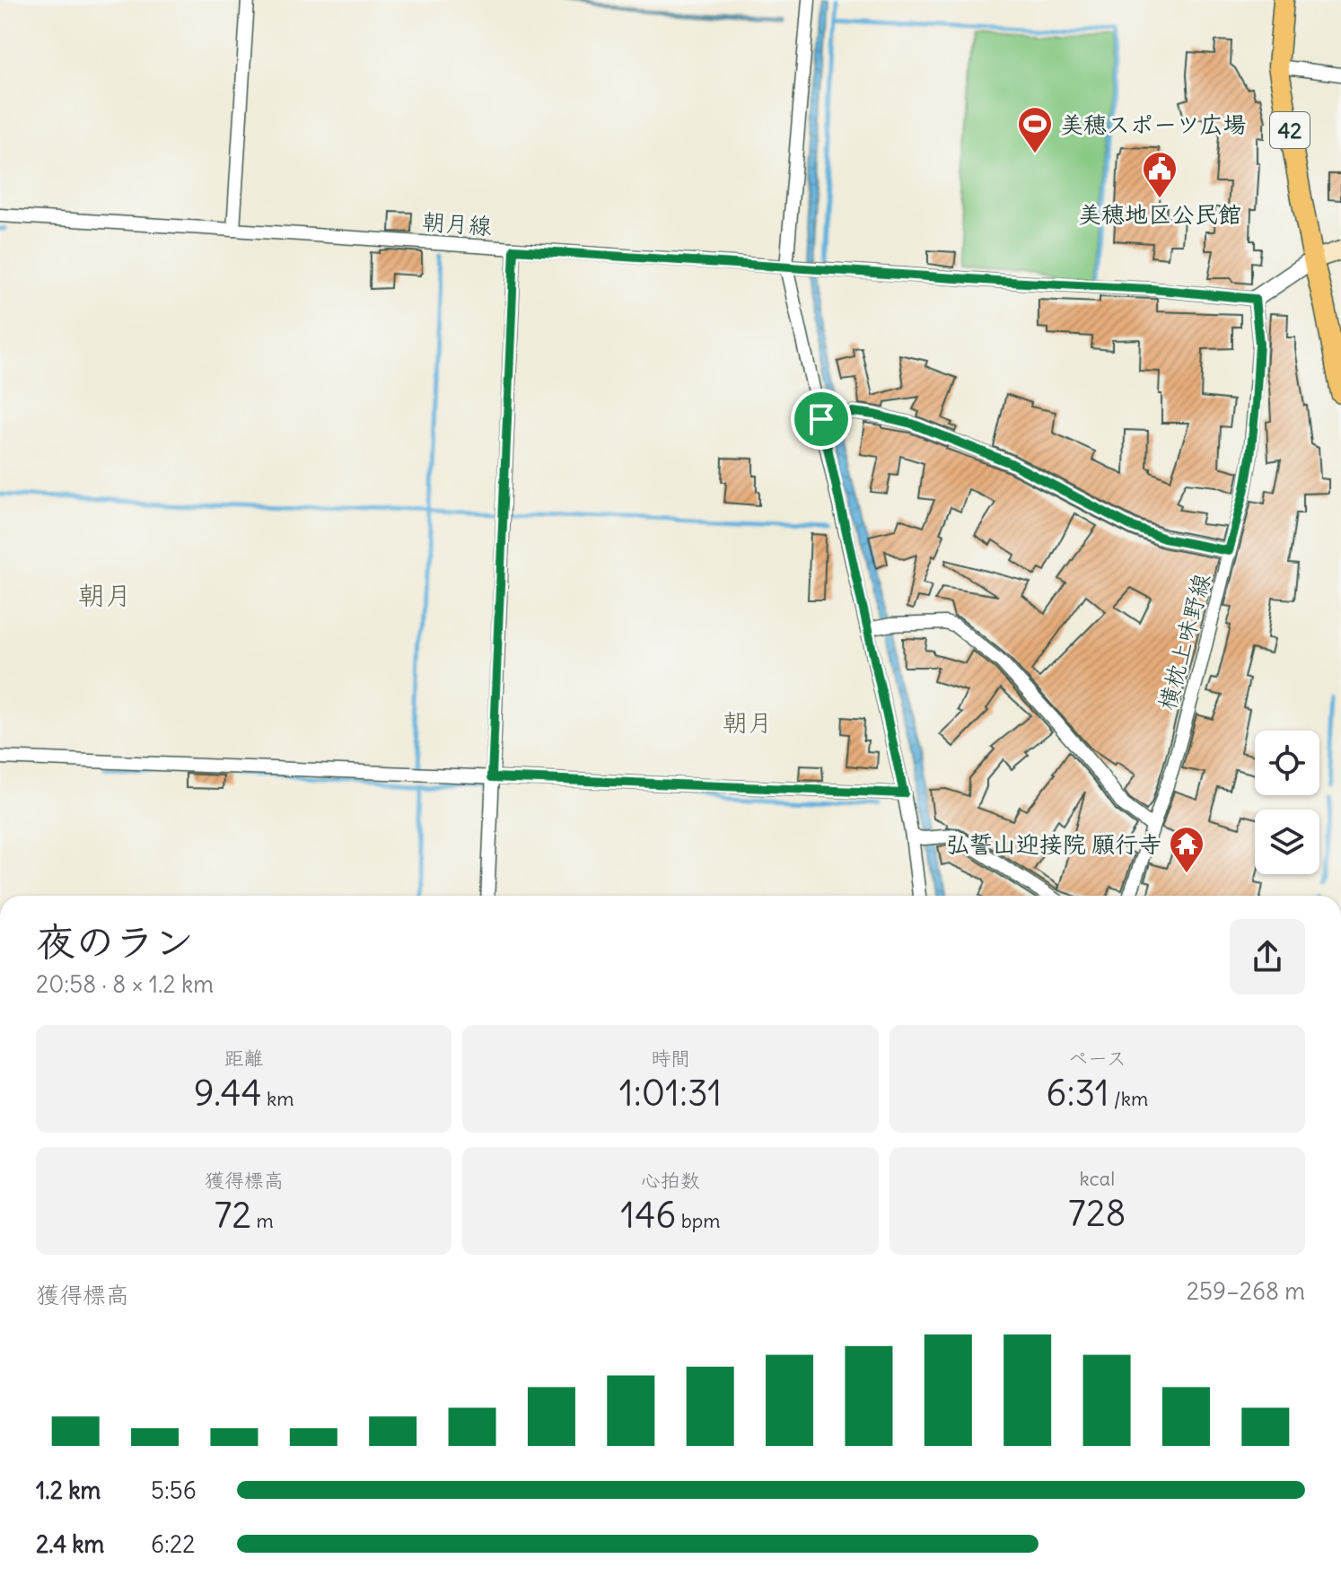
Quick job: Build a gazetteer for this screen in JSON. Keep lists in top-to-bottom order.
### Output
{
  "streets": {
    "main road": ["42"],
    "street": ["朝月線", "横枕上味野線"]
  },
  "crossings": [
    ["朝月線", "横枕上味野線"]
  ],
  "districts": ["朝月", "朝月"],
  "places": {
    "sports": ["美穂スポーツ広場"],
    "public building": ["美穂地区公民館"],
    "temple": ["弘誓山迎接院 願行寺"]
  },
  "page": {
    "heading": ["夜のラン", "20:58 · 8 × 1.2 km"],
    "stats": [
      ["距離", "9.44 km"],
      ["時間", "1:01:31"],
      ["ペース", "6:31 /km"],
      ["獲得標高", "72 m"],
      ["心拍数", "146 bpm"],
      ["kcal", "728"]
    ],
    "chart": ["獲得標高", "259–268 m"],
    "list": [
      {
        "name": "1.2 km",
        "note": "5:56"
      },
      {
        "name": "2.4 km",
        "note": "6:22"
      }
    ]
  }
}
